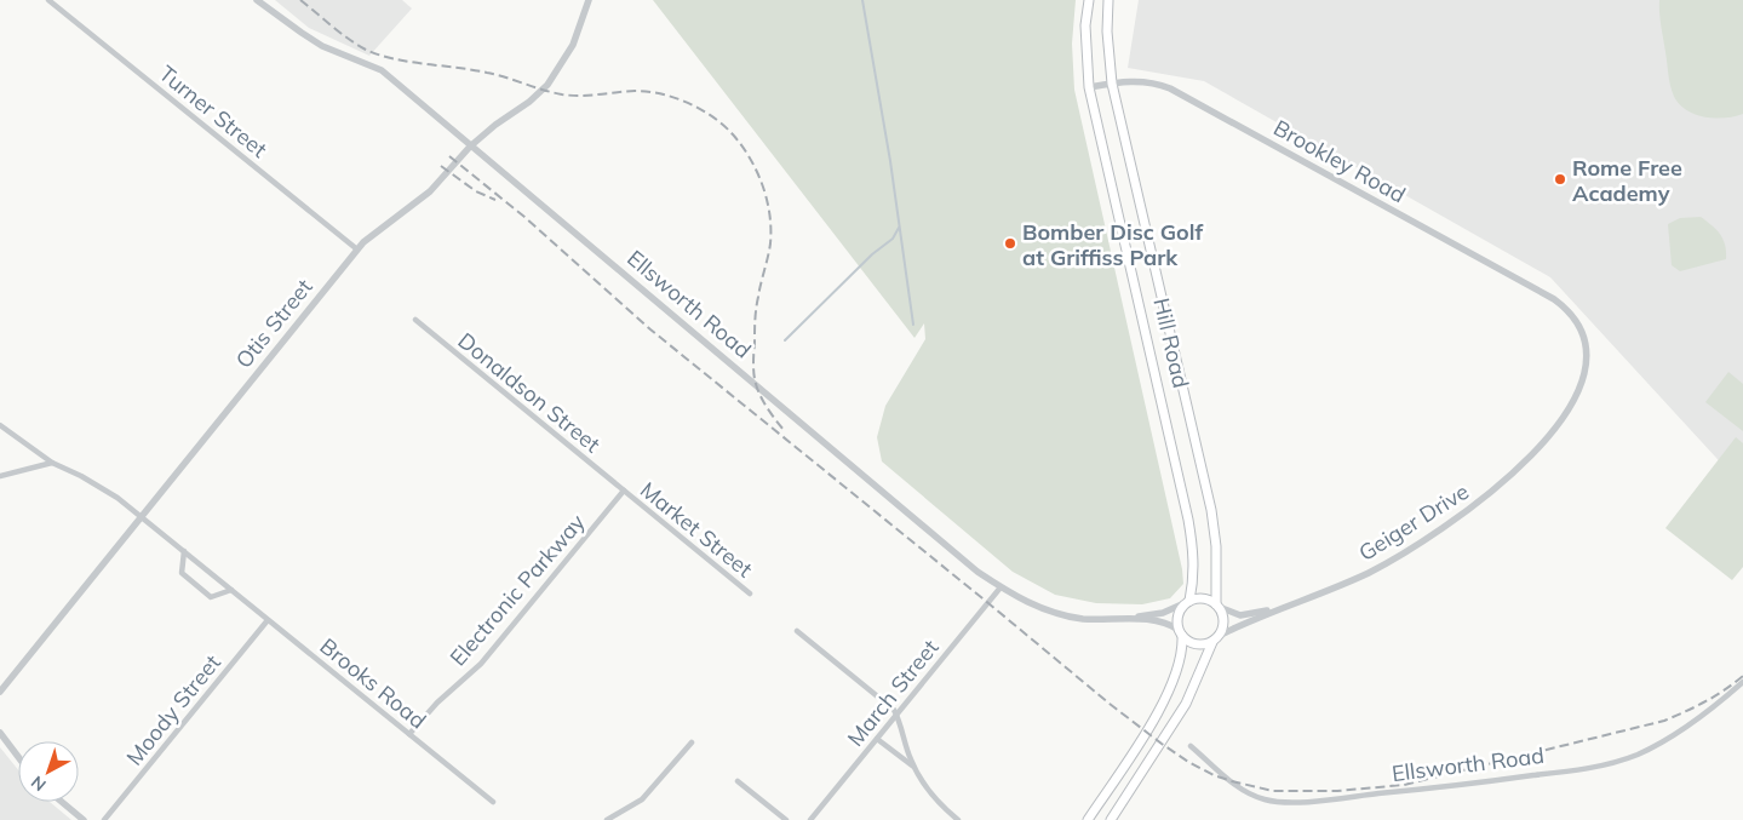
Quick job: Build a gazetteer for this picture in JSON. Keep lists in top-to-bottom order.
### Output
{
  "streets": {
    "main road": ["Hill Road"],
    "street": [
      "Turner Street",
      "Brookley Road",
      "Ellsworth Road",
      "Otis Street",
      "Donaldson Street",
      "Geiger Drive",
      "Market Street",
      "Electronic Parkway",
      "Brooks Road",
      "March Street",
      "Moody Street"
    ]
  },
  "crossings": [
    ["Turner Street", "Otis Street"],
    ["Brookley Road", "Hill Road"],
    ["Brookley Road", "Geiger Drive"],
    ["Ellsworth Road", "Otis Street"],
    ["Ellsworth Road", "Hill Road"],
    ["Ellsworth Road", "Geiger Drive"],
    ["Ellsworth Road", "March Street"],
    ["Otis Street", "Brooks Road"],
    ["Hill Road", "Geiger Drive"],
    ["Donaldson Street", "Market Street"],
    ["Donaldson Street", "Electronic Parkway"],
    ["Market Street", "Electronic Parkway"],
    ["Electronic Parkway", "Brooks Road"],
    ["Brooks Road", "Moody Street"]
  ],
  "places": ["Rome Free Academy", "Bomber Disc Golf at Griffiss Park"],
  "north": "bottom left"
}
